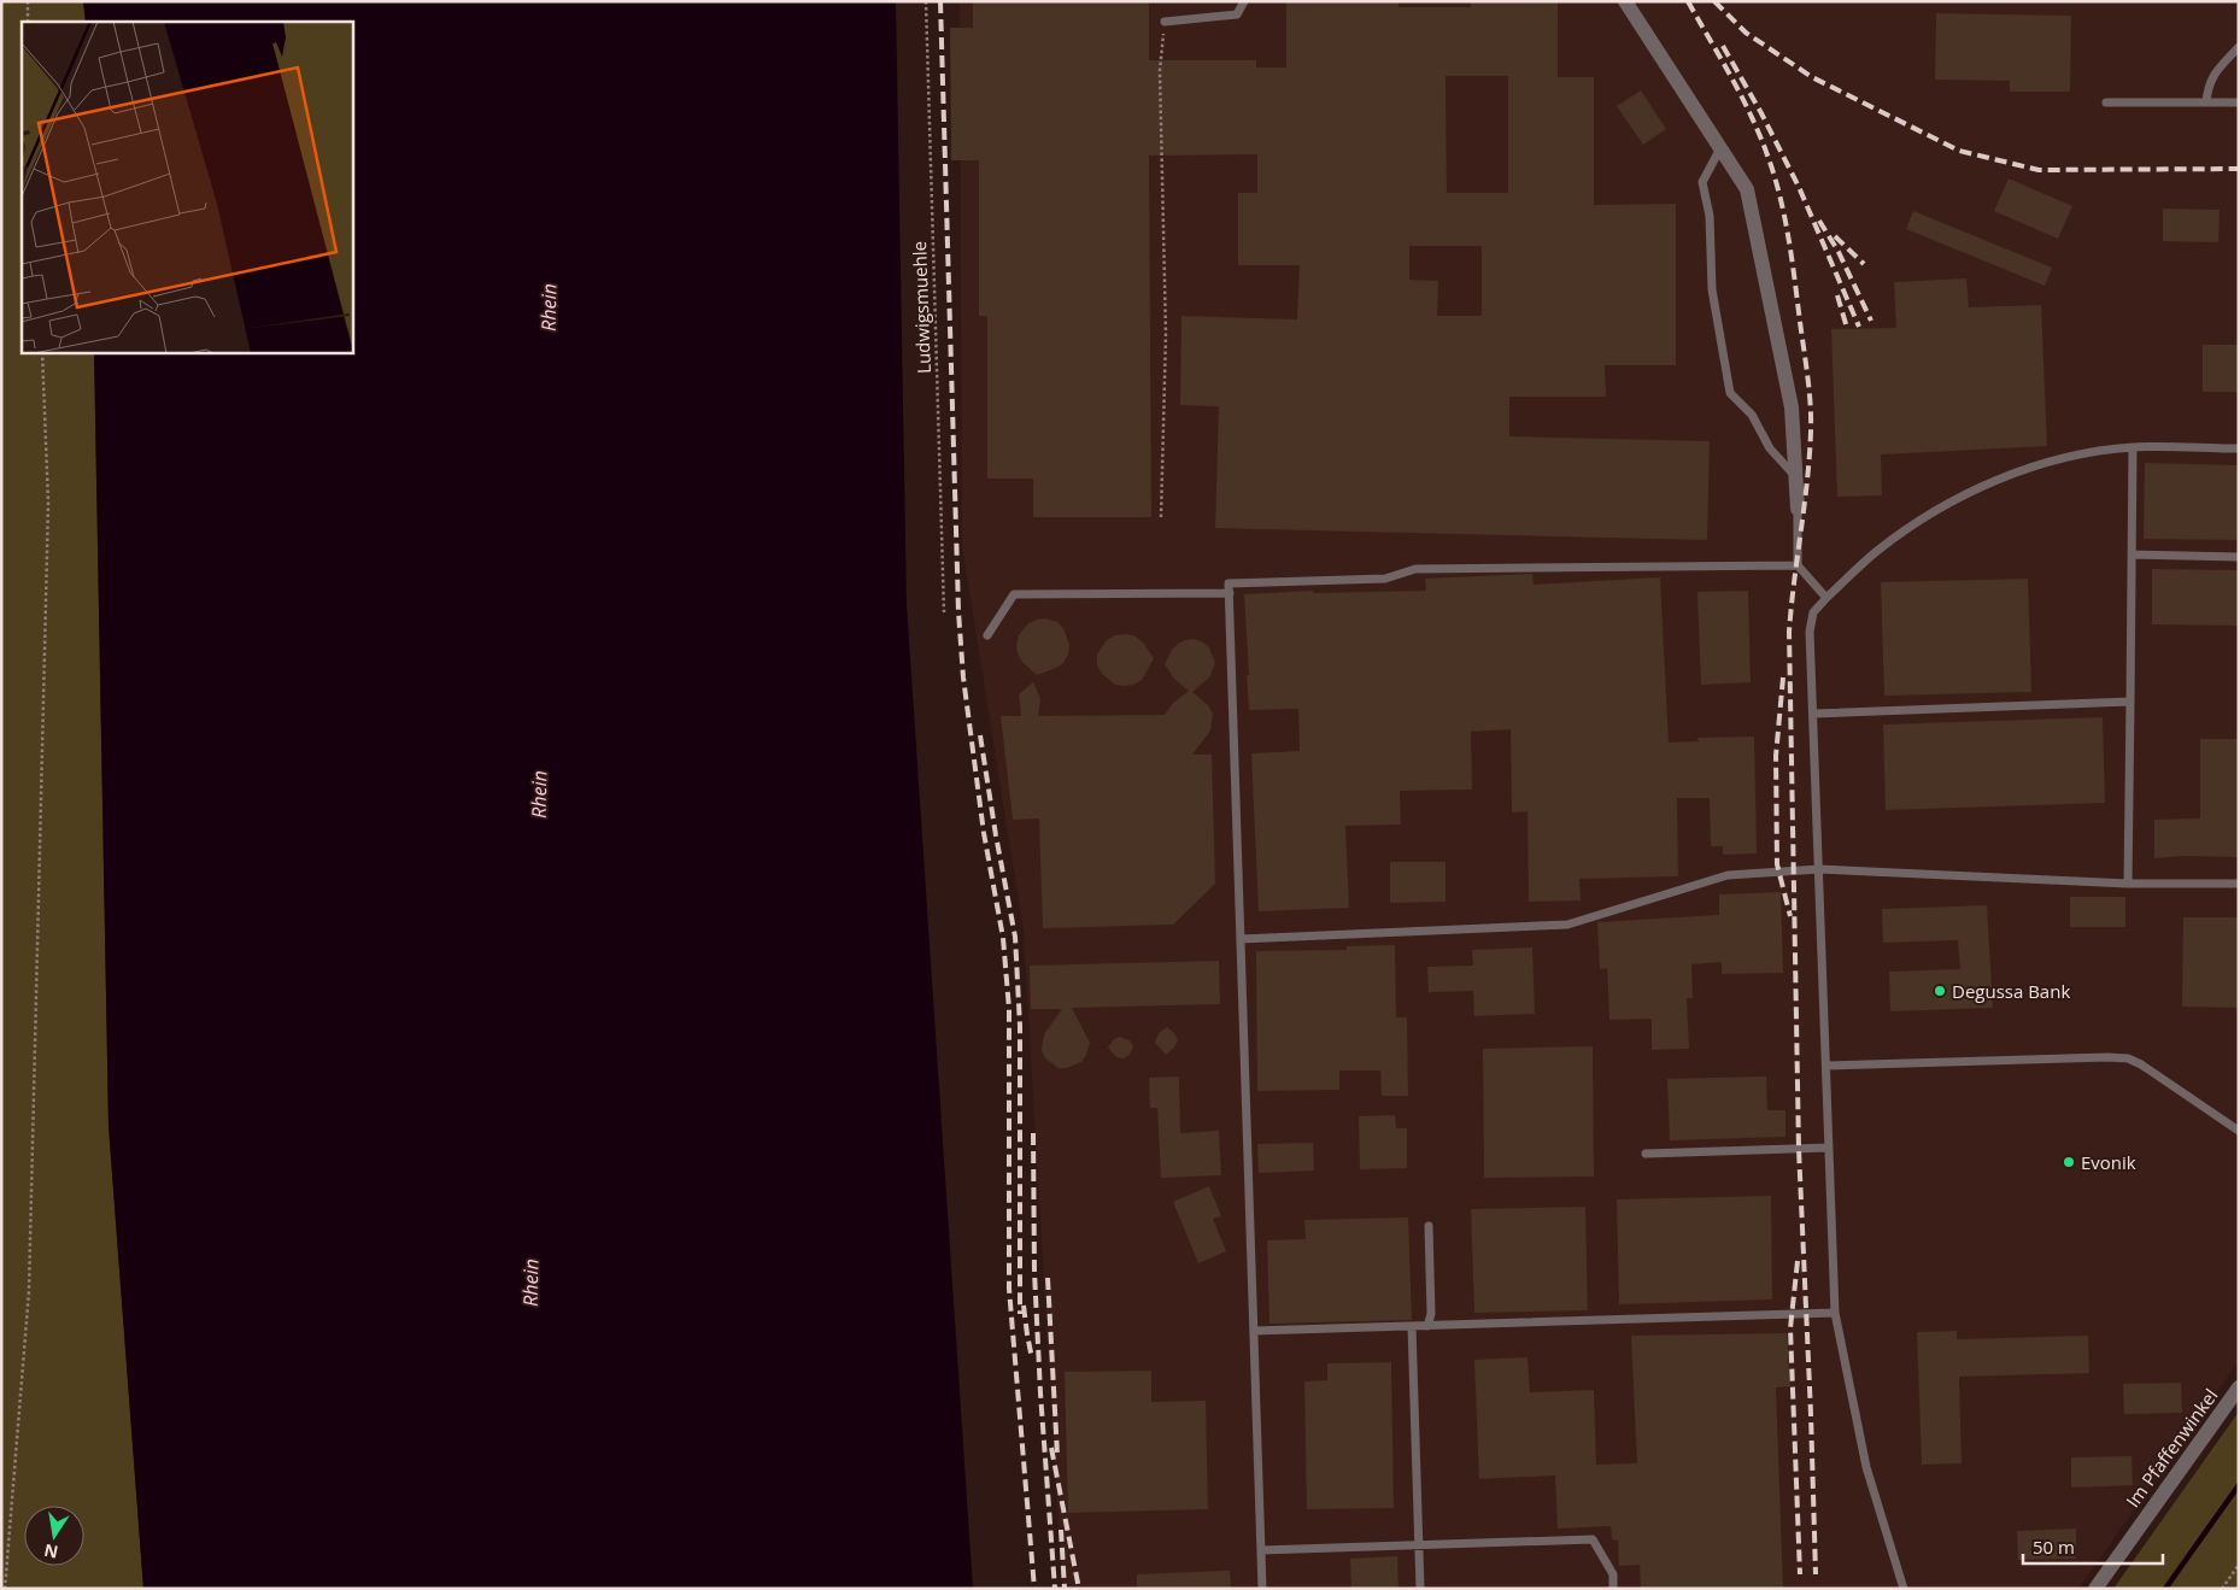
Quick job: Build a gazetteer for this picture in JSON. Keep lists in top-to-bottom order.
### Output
{
  "streets": {
    "street": ["Im Pfaffenwinkel"],
    "path": ["Ludwigsmuehle"]
  },
  "water": ["Rhein"],
  "places": ["Degussa Bank", "Evonik"],
  "scale_bar": "50 m",
  "north": "bottom"
}
